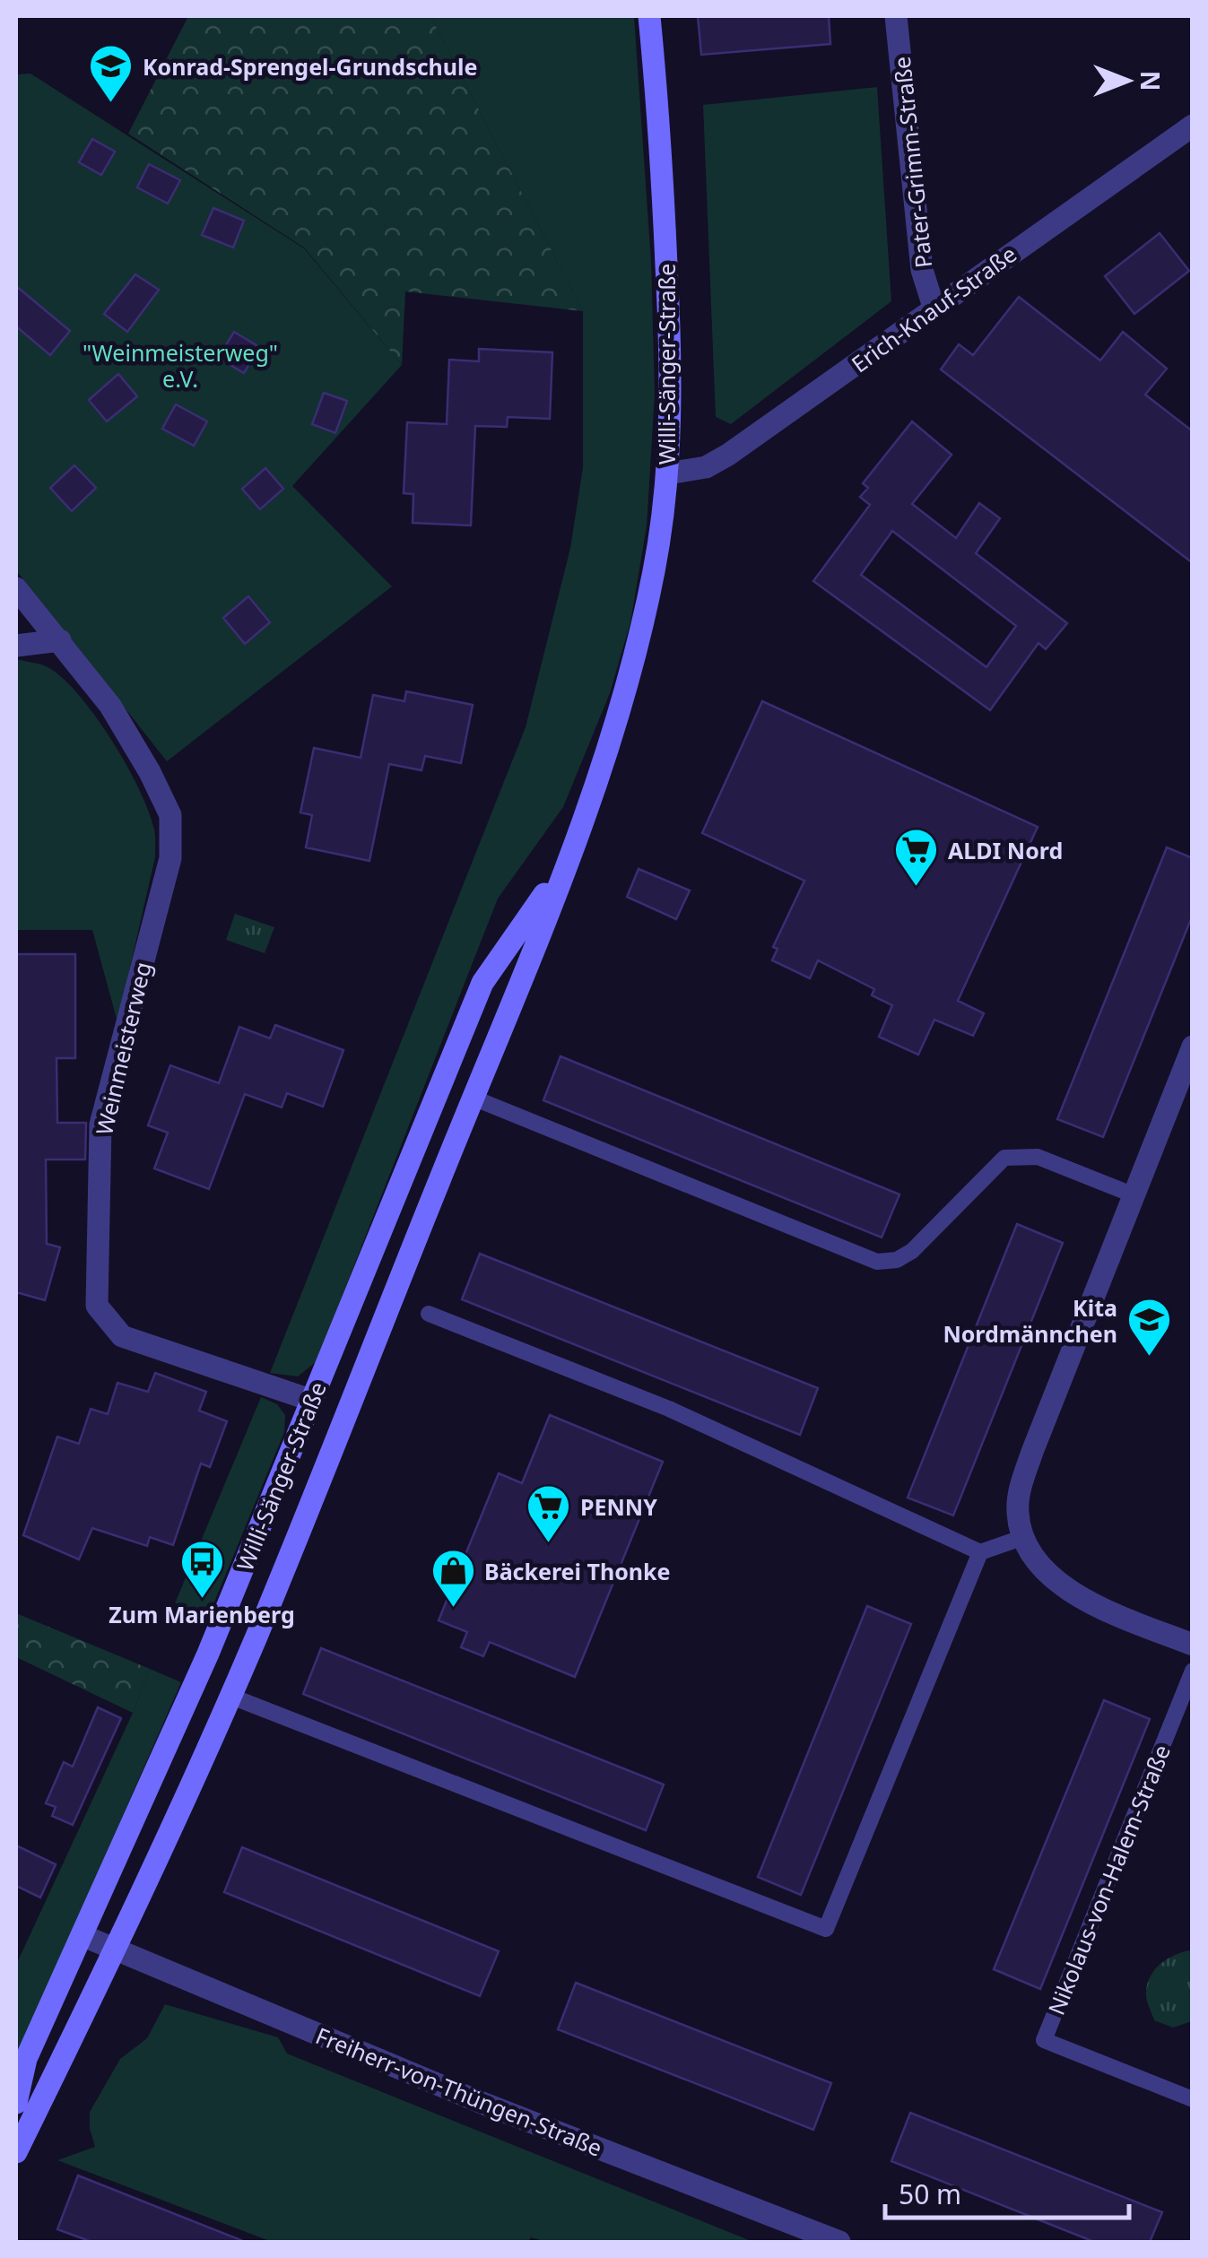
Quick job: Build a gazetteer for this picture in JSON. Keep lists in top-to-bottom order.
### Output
{
  "streets": {
    "main road": ["Willi-Sänger-Straße"],
    "street": [
      "Pater-Grimm-Straße",
      "Erich-Knauf-Straße",
      "Weinmeisterweg",
      "Freiherr-von-Thüngen-Straße"
    ],
    "lane": ["Nikolaus-von-Halem-Straße"]
  },
  "crossings": [
    ["Pater-Grimm-Straße", "Erich-Knauf-Straße"],
    ["Erich-Knauf-Straße", "Willi-Sänger-Straße"],
    ["Willi-Sänger-Straße", "Weinmeisterweg"],
    ["Willi-Sänger-Straße", "Freiherr-von-Thüngen-Straße"]
  ],
  "parks": ["\"Weinmeisterweg\" e.V."],
  "places": {
    "school or university": ["Konrad-Sprengel-Grundschule", "Kita Nordmännchen"],
    "supermarket": ["ALDI Nord", "PENNY"],
    "bus stop": ["Zum Marienberg"],
    "shop": ["Bäckerei Thonke"]
  },
  "scale_bar": "50 m",
  "north": "right"
}
